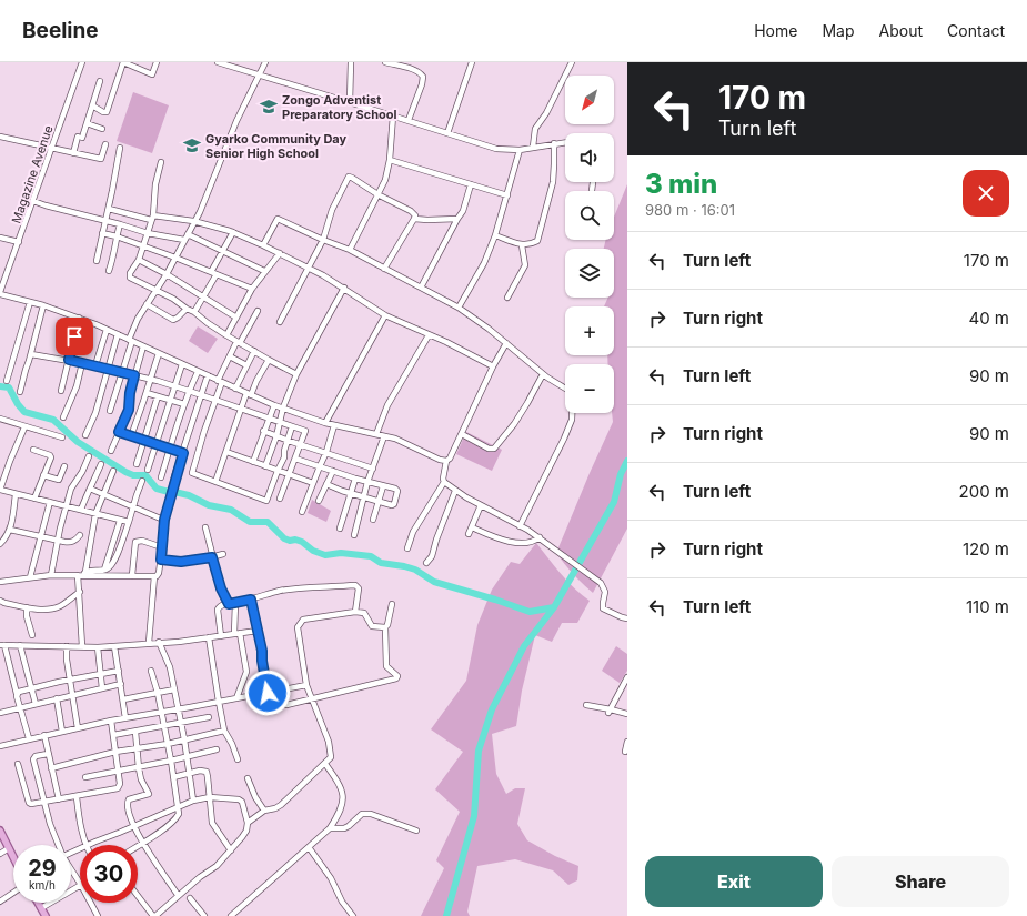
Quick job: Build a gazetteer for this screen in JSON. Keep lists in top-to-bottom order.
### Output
{
  "streets": {
    "street": ["Magazine Avenue"]
  },
  "places": {
    "school or university": ["Zongo Adventist Preparatory School", "Gyarko Community Day Senior High School"]
  },
  "north": "bottom left",
  "page": {
    "header": "Beeline",
    "nav": [
      "Home",
      "Map",
      "About",
      "Contact"
    ],
    "turn": ["170 m", "Turn left"],
    "map_buttons": ["+", "−"],
    "heading": ["3 min", "980 m · 16:01"],
    "list": [
      {
        "name": "Turn left",
        "value": "170 m"
      },
      {
        "name": "Turn right",
        "value": "40 m"
      },
      {
        "name": "Turn left",
        "value": "90 m"
      },
      {
        "name": "Turn right",
        "value": "90 m"
      },
      {
        "name": "Turn left",
        "value": "200 m"
      },
      {
        "name": "Turn right",
        "value": "120 m"
      },
      {
        "name": "Turn left",
        "value": "110 m"
      }
    ],
    "speed": "29 km/h",
    "limit": "30",
    "buttons": ["Exit", "Share"]
  }
}
